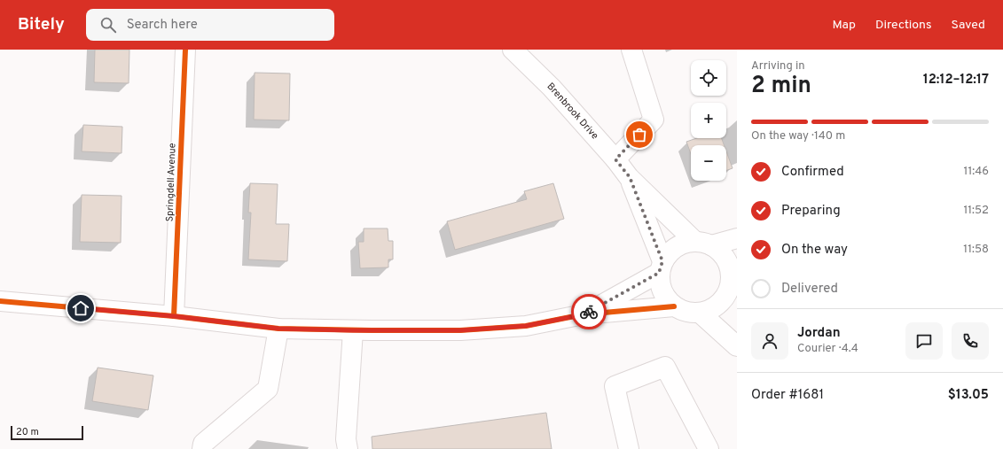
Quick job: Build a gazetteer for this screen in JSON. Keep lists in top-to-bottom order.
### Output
{
  "streets": {
    "street": ["Brenbrook Drive", "Springdell Avenue"]
  },
  "scale_bar": "20 m",
  "page": {
    "header": "Bitely",
    "search": "Search here",
    "nav": ["Map", "Directions", "Saved"],
    "heading": ["2 min", "Arriving in", "12:12–12:17"],
    "panel": [
      "Jordan",
      "Courier · 4.4",
      "Order #1681",
      "$13.05"
    ],
    "map_buttons": ["+", "−"],
    "bar": "On the way · 140 m",
    "list": [
      ["Confirmed", "11:46"],
      ["Preparing", "11:52"],
      ["On the way", "11:58"],
      "Delivered"
    ],
    "scale": "20 m"
  }
}
